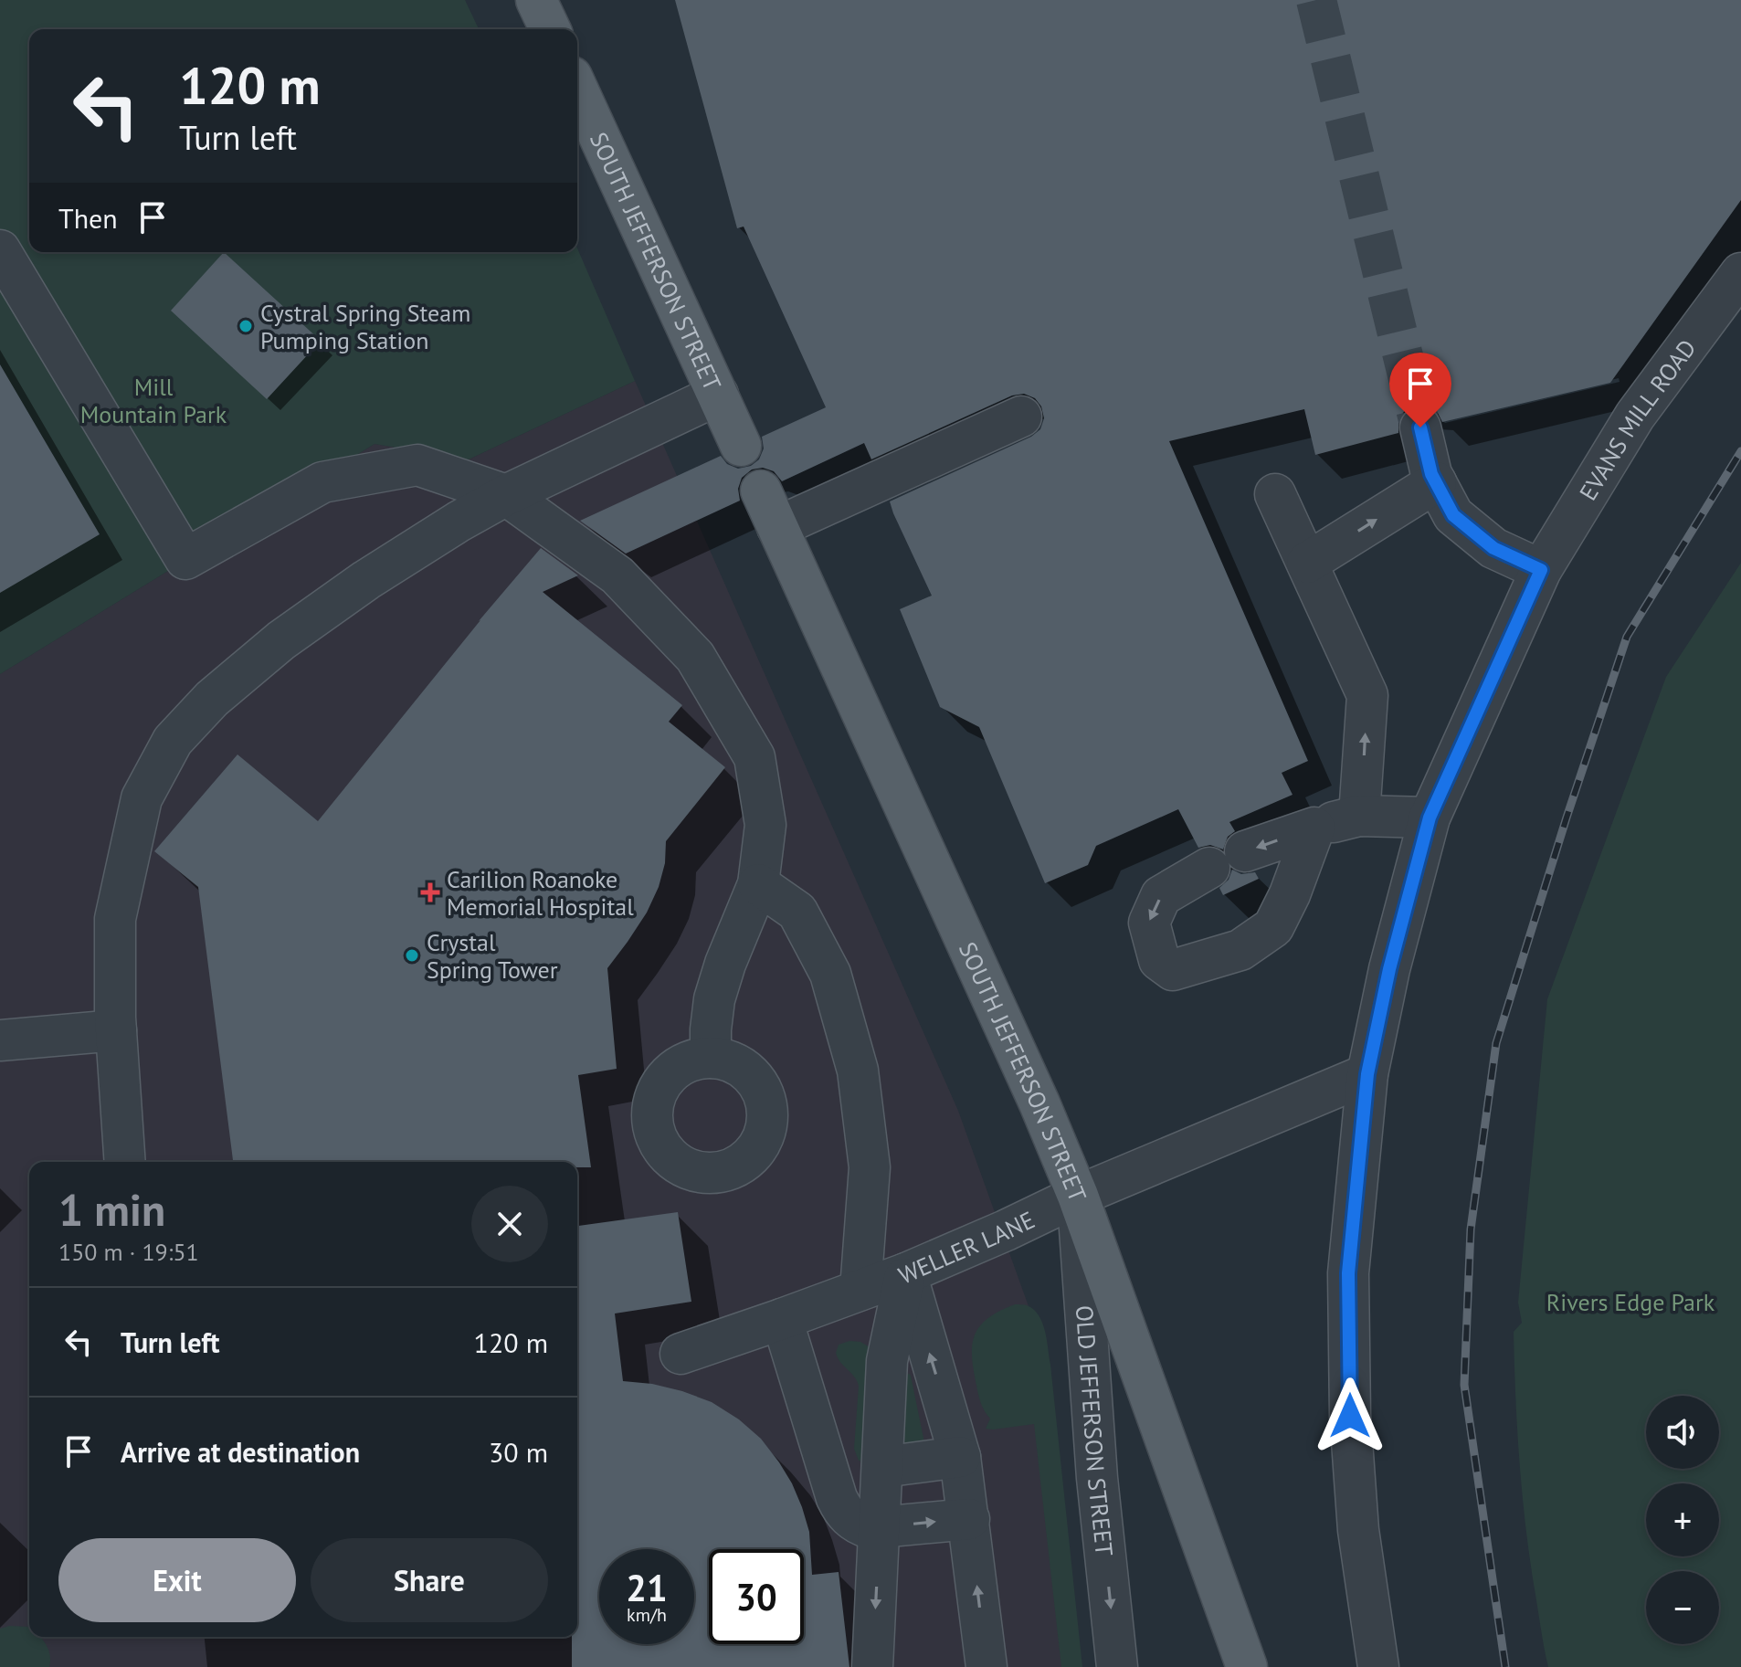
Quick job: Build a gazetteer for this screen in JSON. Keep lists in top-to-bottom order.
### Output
{
  "streets": {
    "main road": ["SOUTH JEFFERSON STREET"],
    "street": ["EVANS MILL ROAD", "WELLER LANE", "OLD JEFFERSON STREET"]
  },
  "crossings": [
    ["SOUTH JEFFERSON STREET", "WELLER LANE"],
    ["SOUTH JEFFERSON STREET", "OLD JEFFERSON STREET"],
    ["EVANS MILL ROAD", "WELLER LANE"],
    ["WELLER LANE", "OLD JEFFERSON STREET"]
  ],
  "parks": ["Mill Mountain Park", "Rivers Edge Park"],
  "places": {
    "other": ["Cystral Spring Steam Pumping Station", "Crystal Spring Tower"],
    "health": ["Carilion Roanoke Memorial Hospital"]
  },
  "page": {
    "turn": ["120 m", "Turn left"],
    "then": "Then",
    "heading": ["1 min", "150 m · 19:51"],
    "list": [
      {
        "name": "Turn left",
        "value": "120 m"
      },
      {
        "name": "Arrive at destination",
        "value": "30 m"
      }
    ],
    "map_buttons": ["+", "−"],
    "buttons": ["Exit", "Share"],
    "speed": "21 km/h",
    "limit": "30"
  }
}
